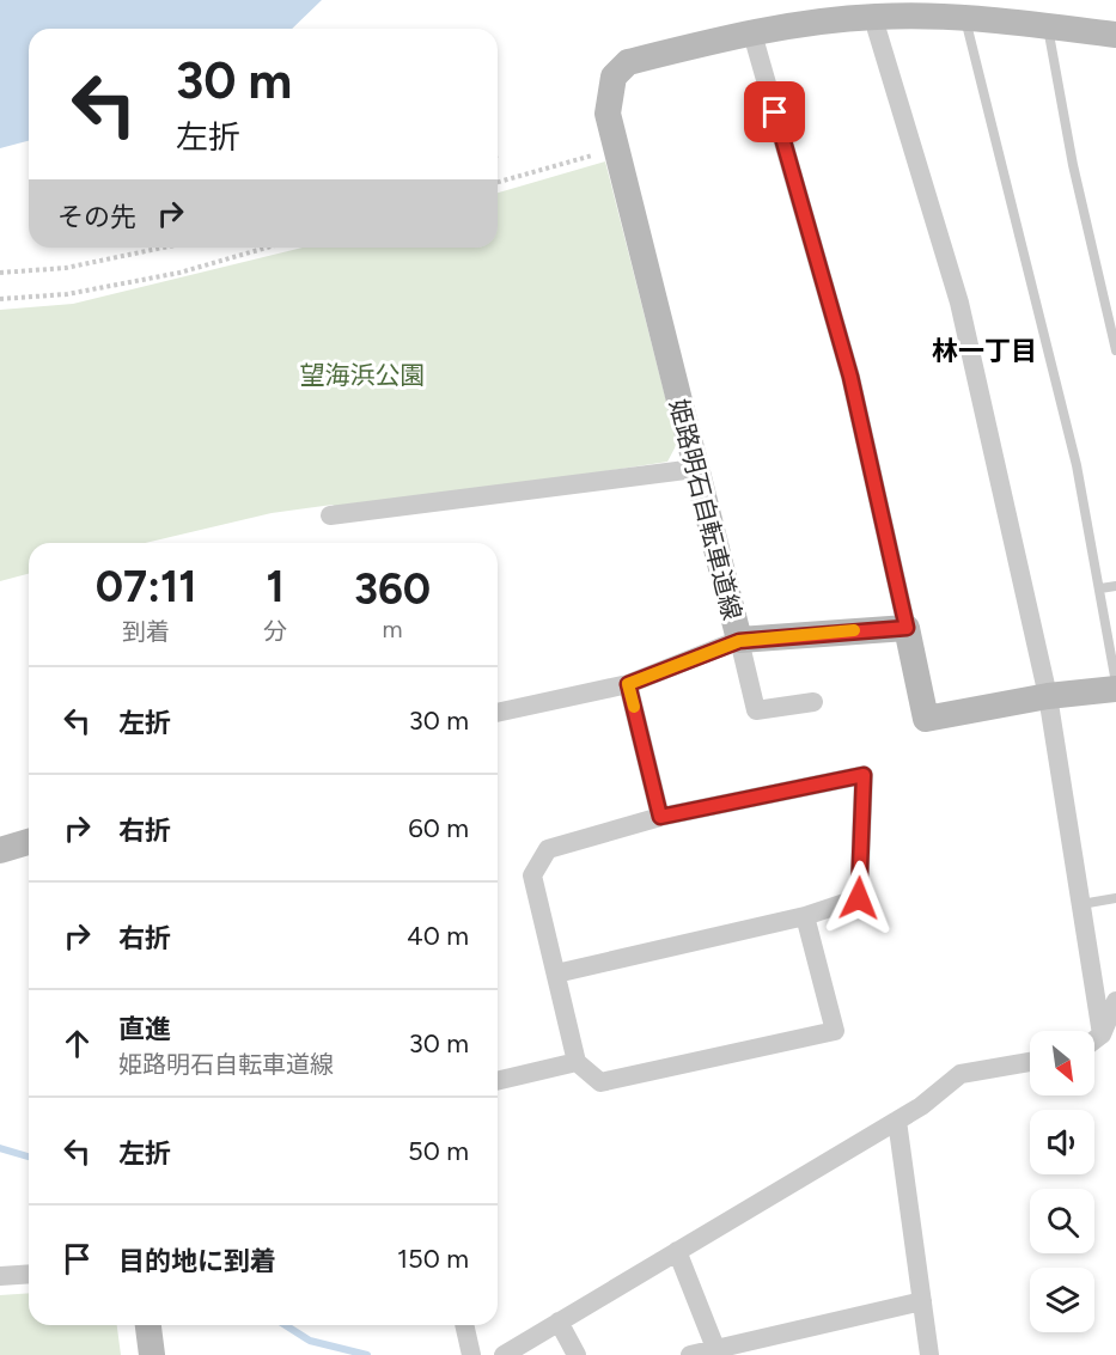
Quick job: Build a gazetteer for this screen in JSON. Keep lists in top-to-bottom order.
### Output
{
  "streets": {
    "main road": ["姫路明石自転車道線"]
  },
  "districts": ["林一丁目"],
  "parks": ["望海浜公園"],
  "north": "bottom right",
  "page": {
    "turn": ["30 m", "左折"],
    "then": "その先",
    "eta": [
      "07:11",
      "到着",
      "1",
      "分",
      "360",
      "m"
    ],
    "list": [
      {
        "name": "左折",
        "value": "30 m"
      },
      {
        "name": "右折",
        "value": "60 m"
      },
      {
        "name": "右折",
        "value": "40 m"
      },
      {
        "name": "直進",
        "note": "姫路明石自転車道線",
        "value": "30 m"
      },
      {
        "name": "左折",
        "value": "50 m"
      },
      {
        "name": "目的地に到着",
        "value": "150 m"
      }
    ]
  }
}
